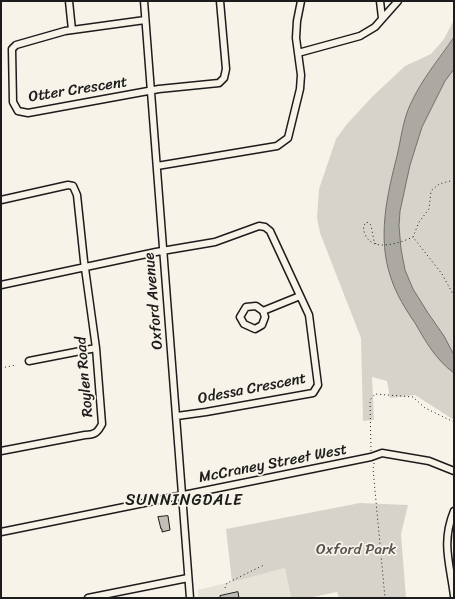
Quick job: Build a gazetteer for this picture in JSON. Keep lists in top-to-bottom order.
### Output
{
  "streets": {
    "street": [
      "Otter Crescent",
      "Oxford Avenue",
      "Roylen Road",
      "Odessa Crescent",
      "McCraney Street West"
    ]
  },
  "crossings": [
    ["Otter Crescent", "Oxford Avenue"],
    ["Oxford Avenue", "Odessa Crescent"],
    ["Oxford Avenue", "McCraney Street West"]
  ],
  "districts": ["SUNNINGDALE"],
  "parks": ["Oxford Park"]
}
